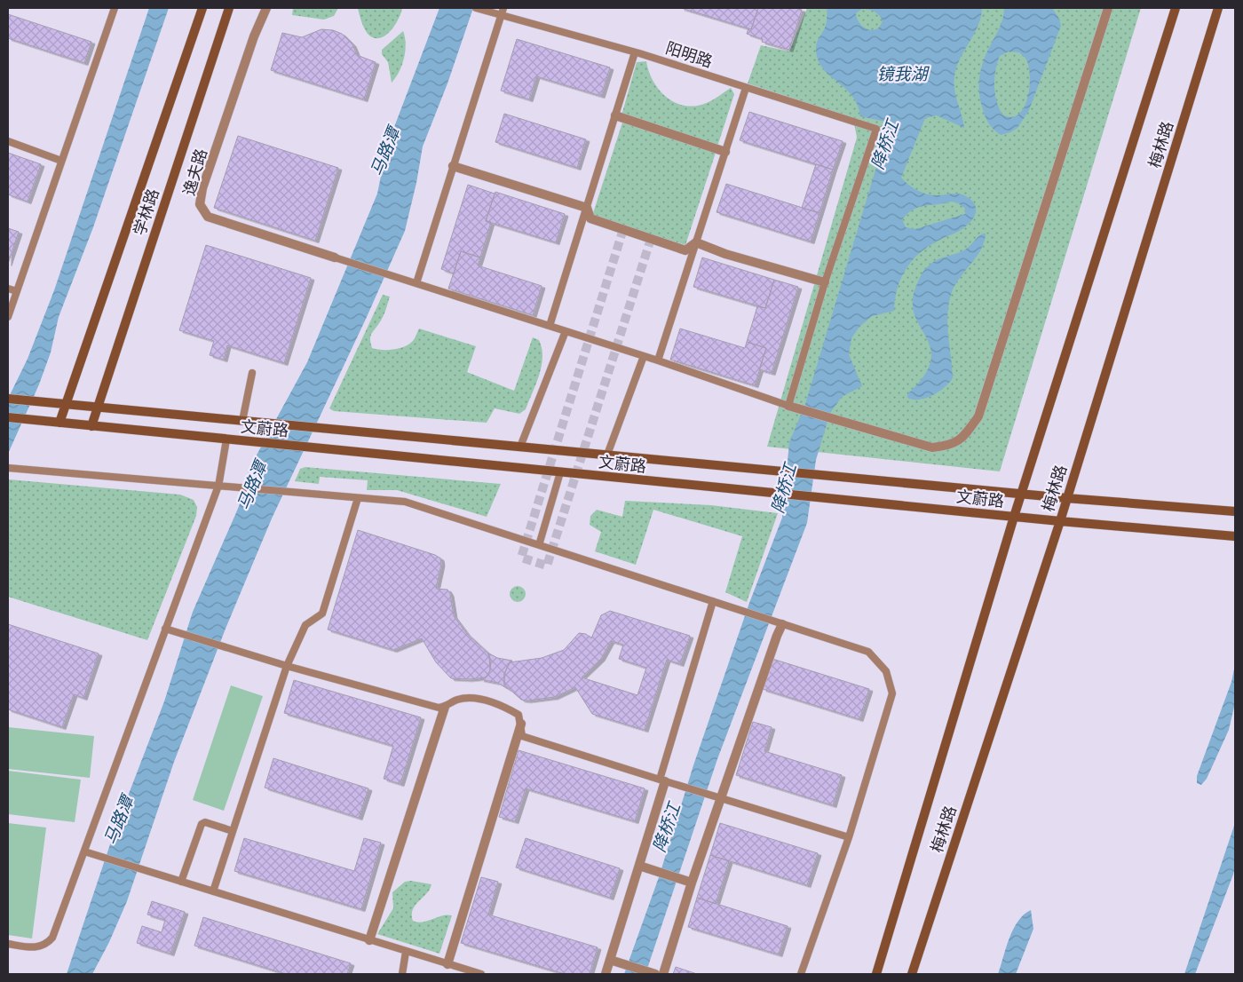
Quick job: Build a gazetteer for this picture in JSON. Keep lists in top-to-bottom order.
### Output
{
  "streets": {
    "main road": ["梅林路", "学林路", "文蔚路"],
    "street": ["逸夫路"],
    "lane": ["阳明路"]
  },
  "crossings": [
    ["梅林路", "文蔚路"],
    ["学林路", "文蔚路"]
  ],
  "water": ["镜我湖", "降桥江", "马路潭"]
}
